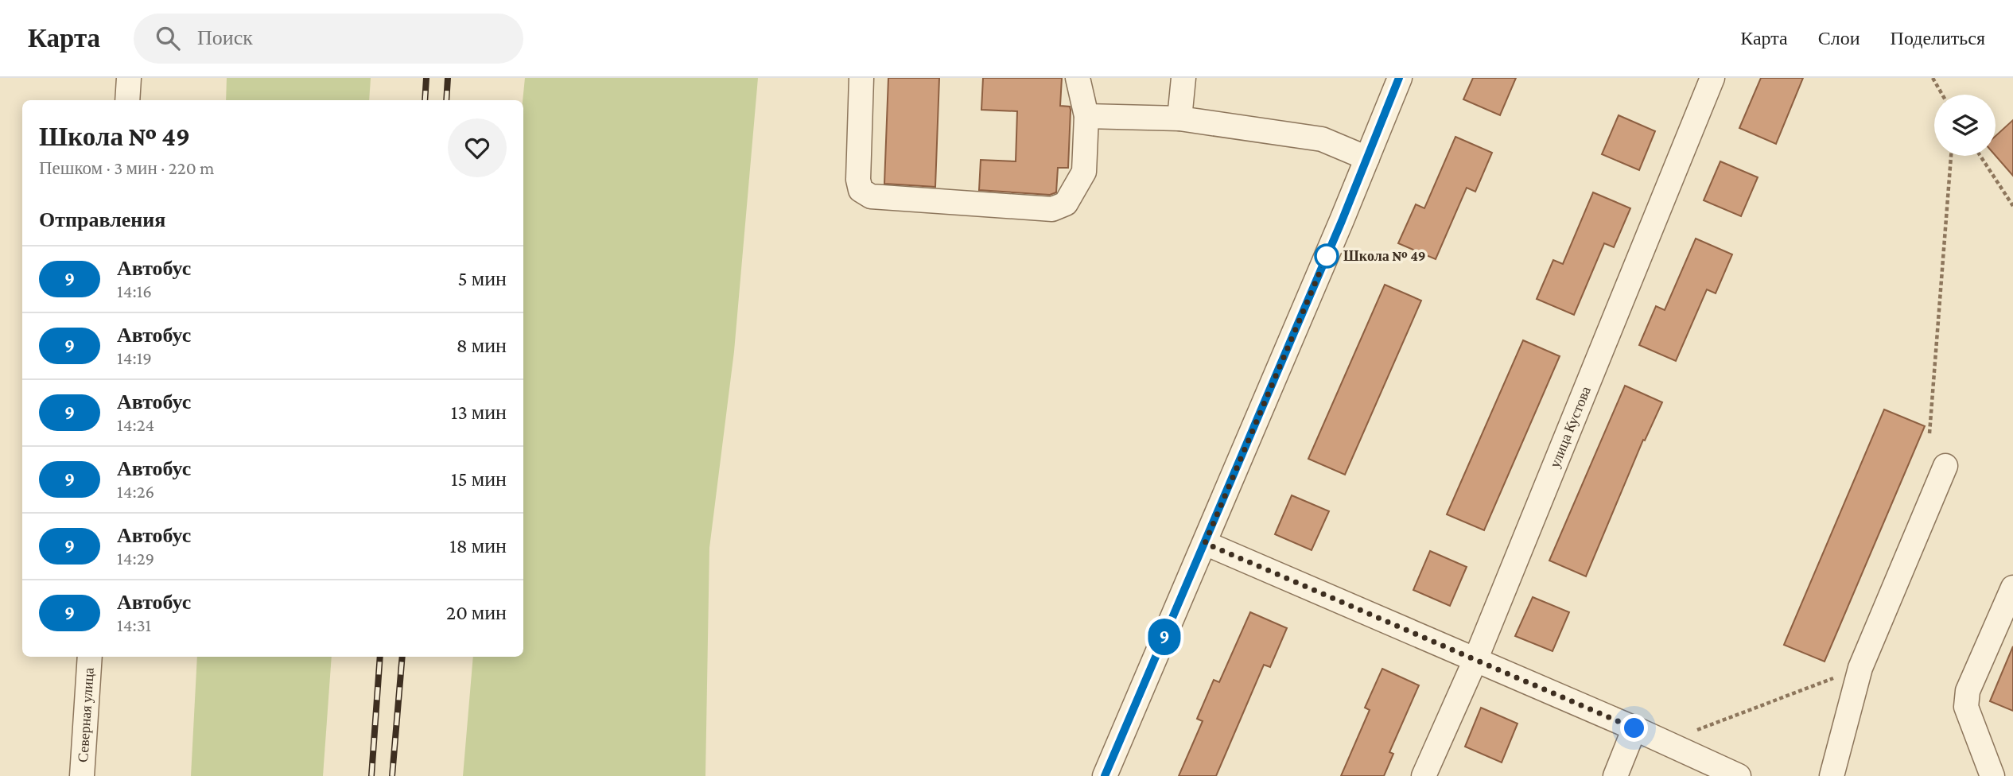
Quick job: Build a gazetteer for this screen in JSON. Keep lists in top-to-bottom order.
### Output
{
  "streets": {
    "street": ["улица Кустова", "Северная улица"]
  },
  "places": ["Школа № 49"],
  "lines": ["bus line 9"],
  "page": {
    "header": "Карта",
    "search": "Поиск",
    "nav": ["Карта", "Слои", "Поделиться"],
    "on_map": "9",
    "heading": [
      ["Школа № 49", "Пешком · 3 мин · 220 m"],
      "Отправления"
    ],
    "list": [
      {
        "mark": "9",
        "name": "Автобус",
        "note": "14:16",
        "value": "5 мин"
      },
      {
        "mark": "9",
        "name": "Автобус",
        "note": "14:19",
        "value": "8 мин"
      },
      {
        "mark": "9",
        "name": "Автобус",
        "note": "14:24",
        "value": "13 мин"
      },
      {
        "mark": "9",
        "name": "Автобус",
        "note": "14:26",
        "value": "15 мин"
      },
      {
        "mark": "9",
        "name": "Автобус",
        "note": "14:29",
        "value": "18 мин"
      },
      {
        "mark": "9",
        "name": "Автобус",
        "note": "14:31",
        "value": "20 мин"
      }
    ]
  }
}
